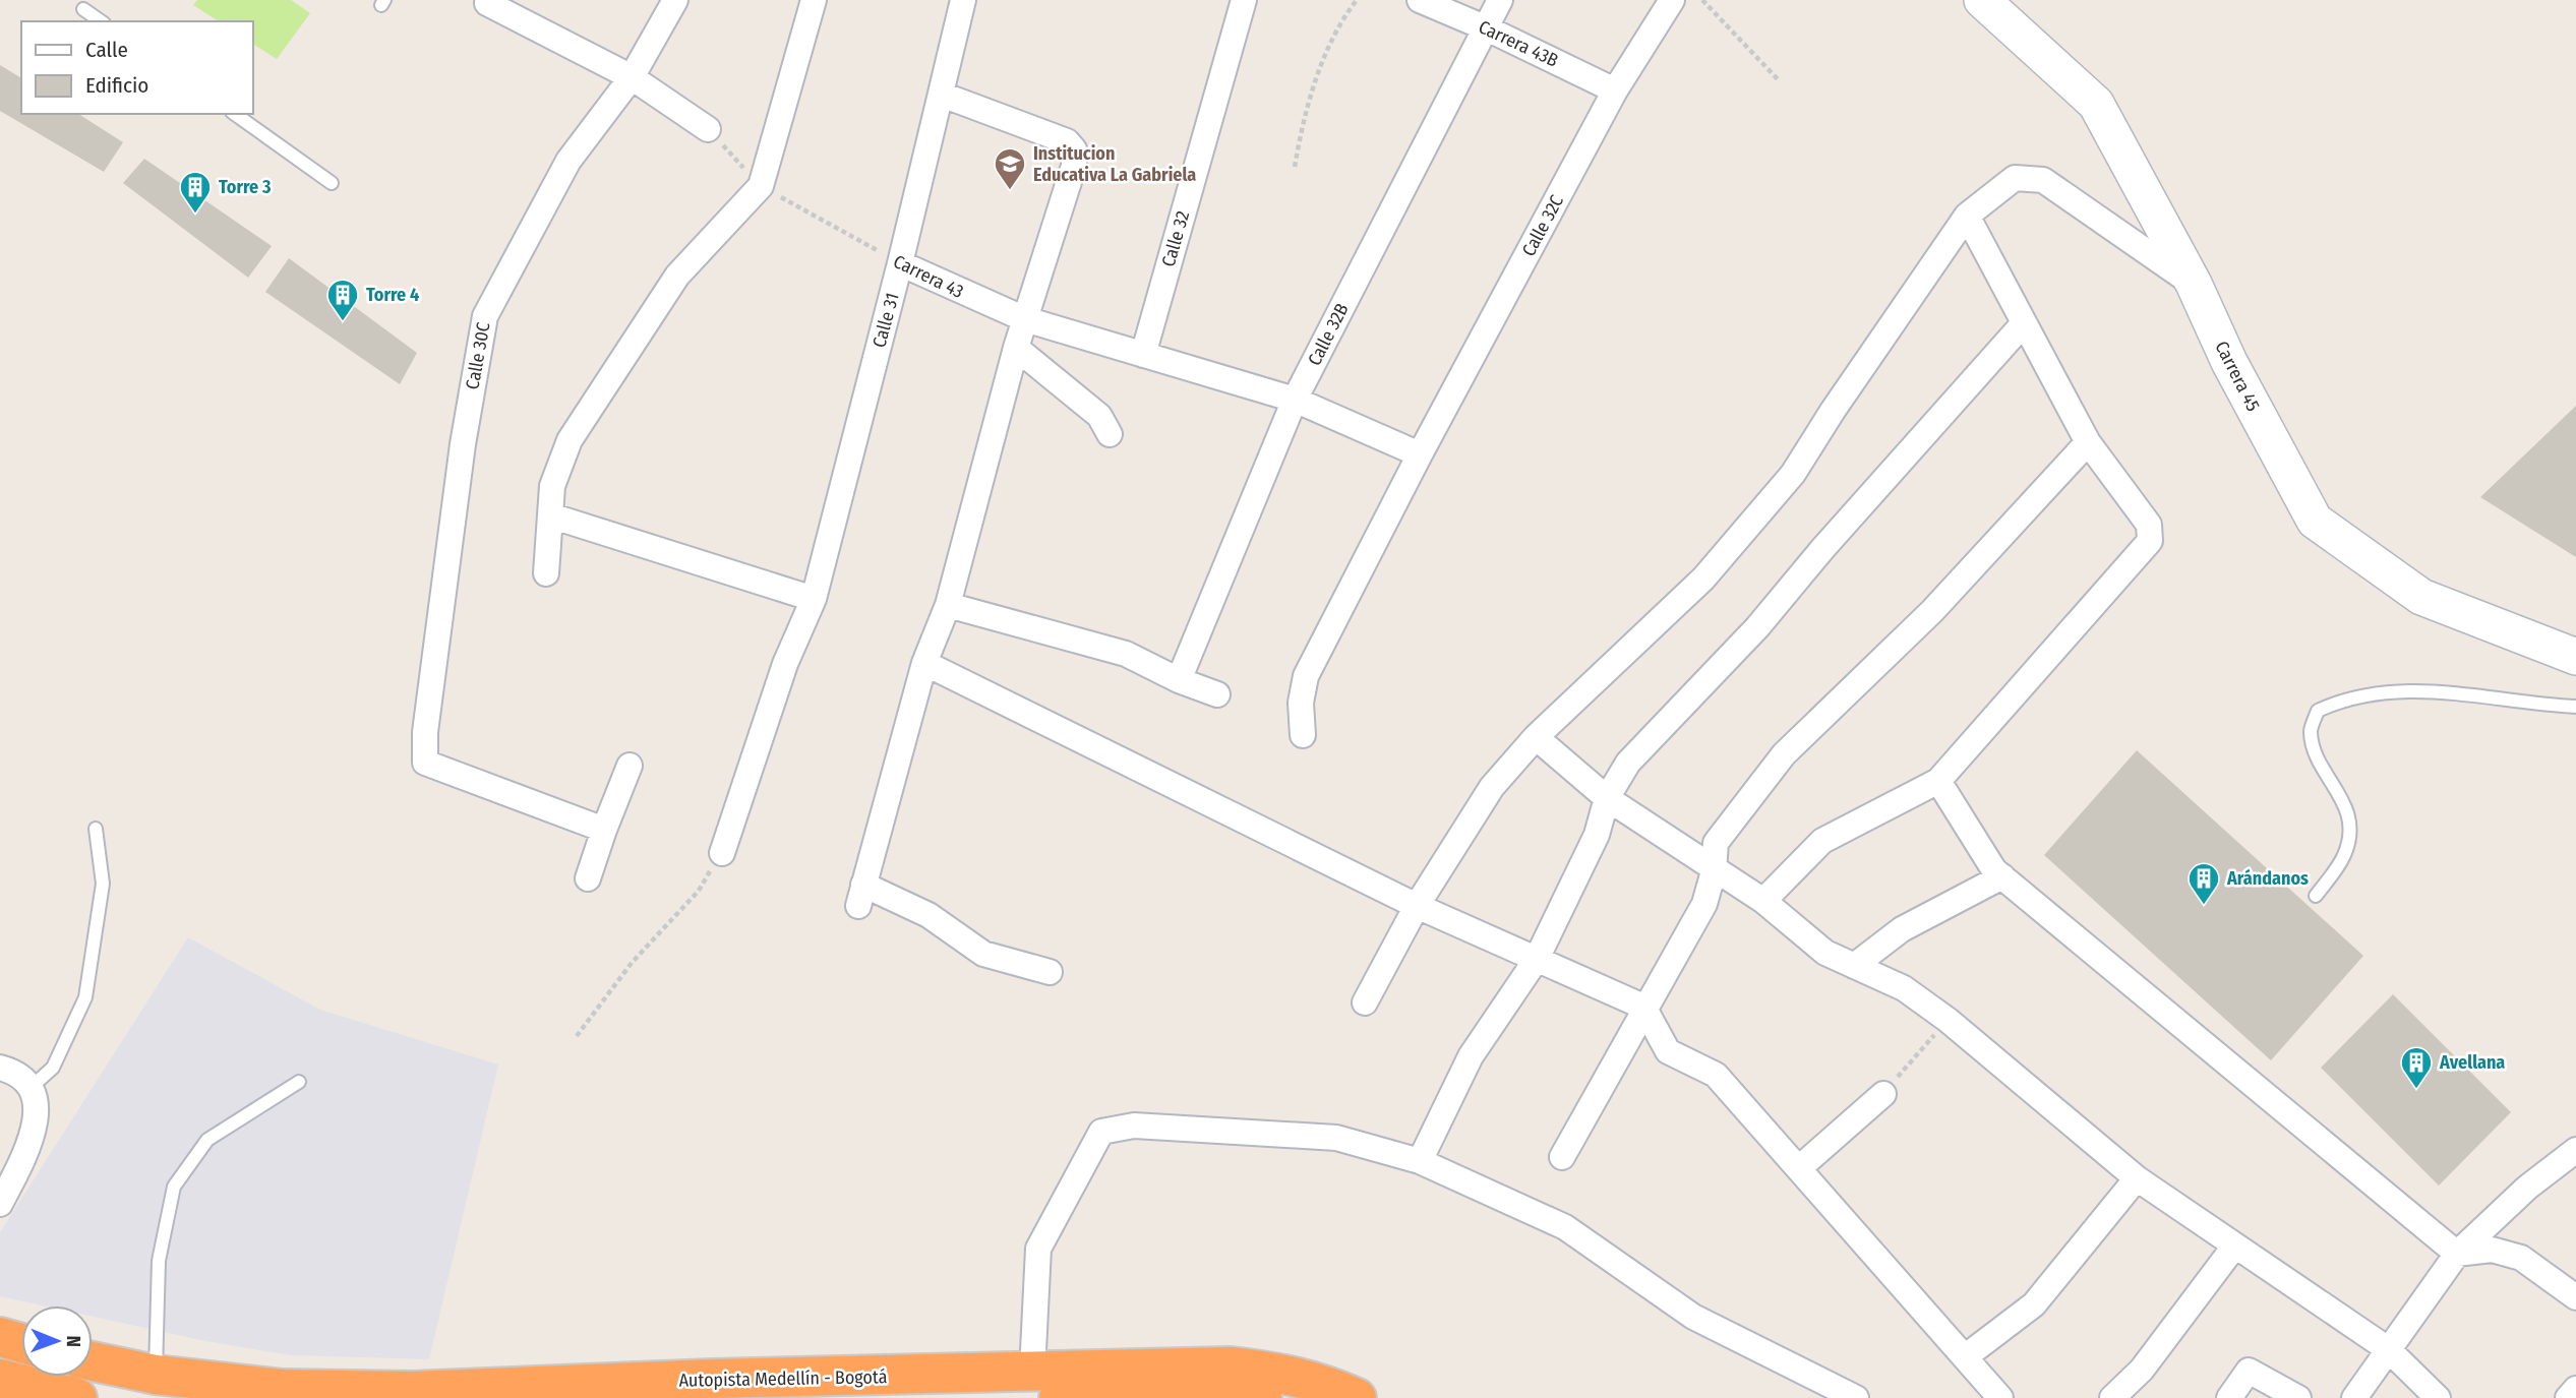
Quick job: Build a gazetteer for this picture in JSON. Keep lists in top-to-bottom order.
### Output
{
  "streets": {
    "highway": ["Autopista Medellín - Bogotá"],
    "main road": ["Carrera 45"],
    "street": [
      "Carrera 43B",
      "Calle 32C",
      "Calle 32",
      "Carrera 43",
      "Calle 31",
      "Calle 32B",
      "Calle 30C"
    ]
  },
  "crossings": [
    ["Carrera 43B", "Calle 32C"],
    ["Carrera 43B", "Calle 32B"],
    ["Calle 32C", "Carrera 43"],
    ["Calle 32", "Carrera 43"],
    ["Carrera 43", "Calle 31"],
    ["Carrera 43", "Calle 32B"]
  ],
  "places": {
    "school or university": ["Institucion Educativa La Gabriela"],
    "building": [
      "Torre 3",
      "Torre 4",
      "Arándanos",
      "Avellana"
    ]
  },
  "legend": ["Calle", "Edificio"],
  "north": "right"
}
